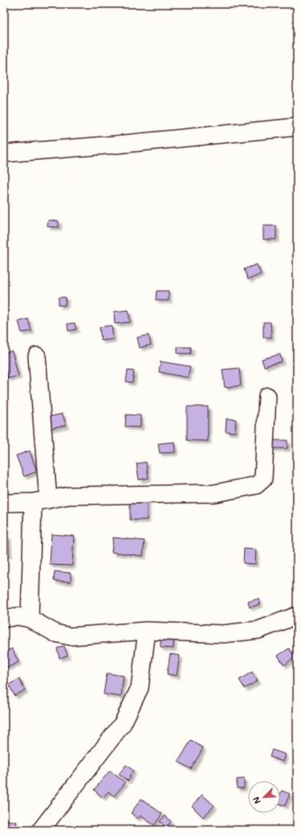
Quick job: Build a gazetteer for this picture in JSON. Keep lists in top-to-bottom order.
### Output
{
  "north": "bottom left"
}
